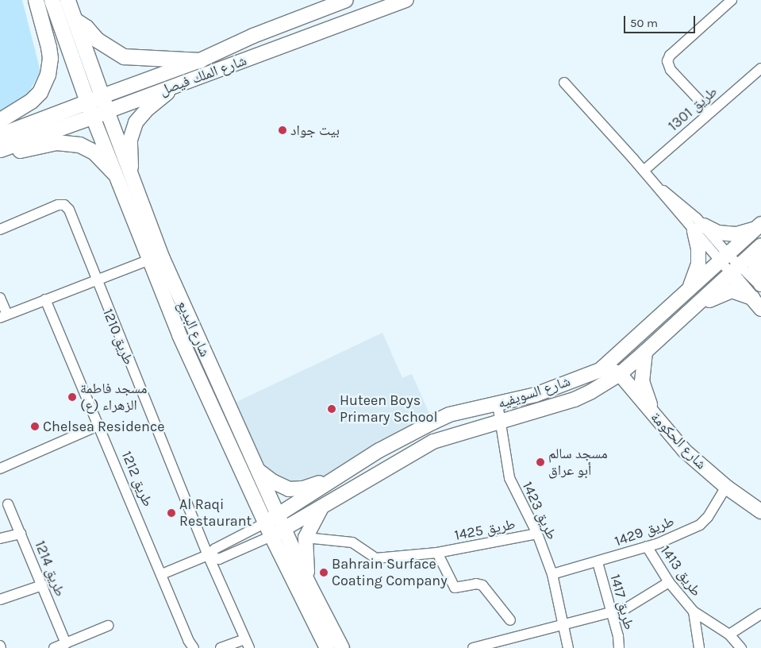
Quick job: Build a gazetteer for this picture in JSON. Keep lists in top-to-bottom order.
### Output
{
  "streets": {
    "main road": ["شارع الملك فيصل", "شارع البديع"],
    "street": [
      "طريق 1301",
      "طريق 1210",
      "شارع السويفيه",
      "شارع الحكومة",
      "طريق 1212",
      "طريق 1423",
      "طريق 1425",
      "طريق 1429",
      "طريق 1214",
      "طريق 1413",
      "طريق 1417"
    ]
  },
  "crossings": [
    ["شارع الملك فيصل", "شارع البديع"],
    ["شارع البديع", "شارع السويفيه"],
    ["شارع السويفيه", "شارع الحكومة"],
    ["شارع السويفيه", "طريق 1423"],
    ["شارع الحكومة", "طريق 1429"],
    ["طريق 1423", "طريق 1425"],
    ["طريق 1423", "طريق 1429"],
    ["طريق 1429", "طريق 1413"],
    ["طريق 1429", "طريق 1417"]
  ],
  "places": [
    "بيت جواد",
    "مسجد فاطمة الزهراء (ع)",
    "Huteen Boys Primary School",
    "Chelsea Residence",
    "مسجد سالم أبو عراق",
    "Al Raqi Restaurant",
    "Bahrain Surface Coating Company"
  ],
  "scale_bar": "50 m"
}
